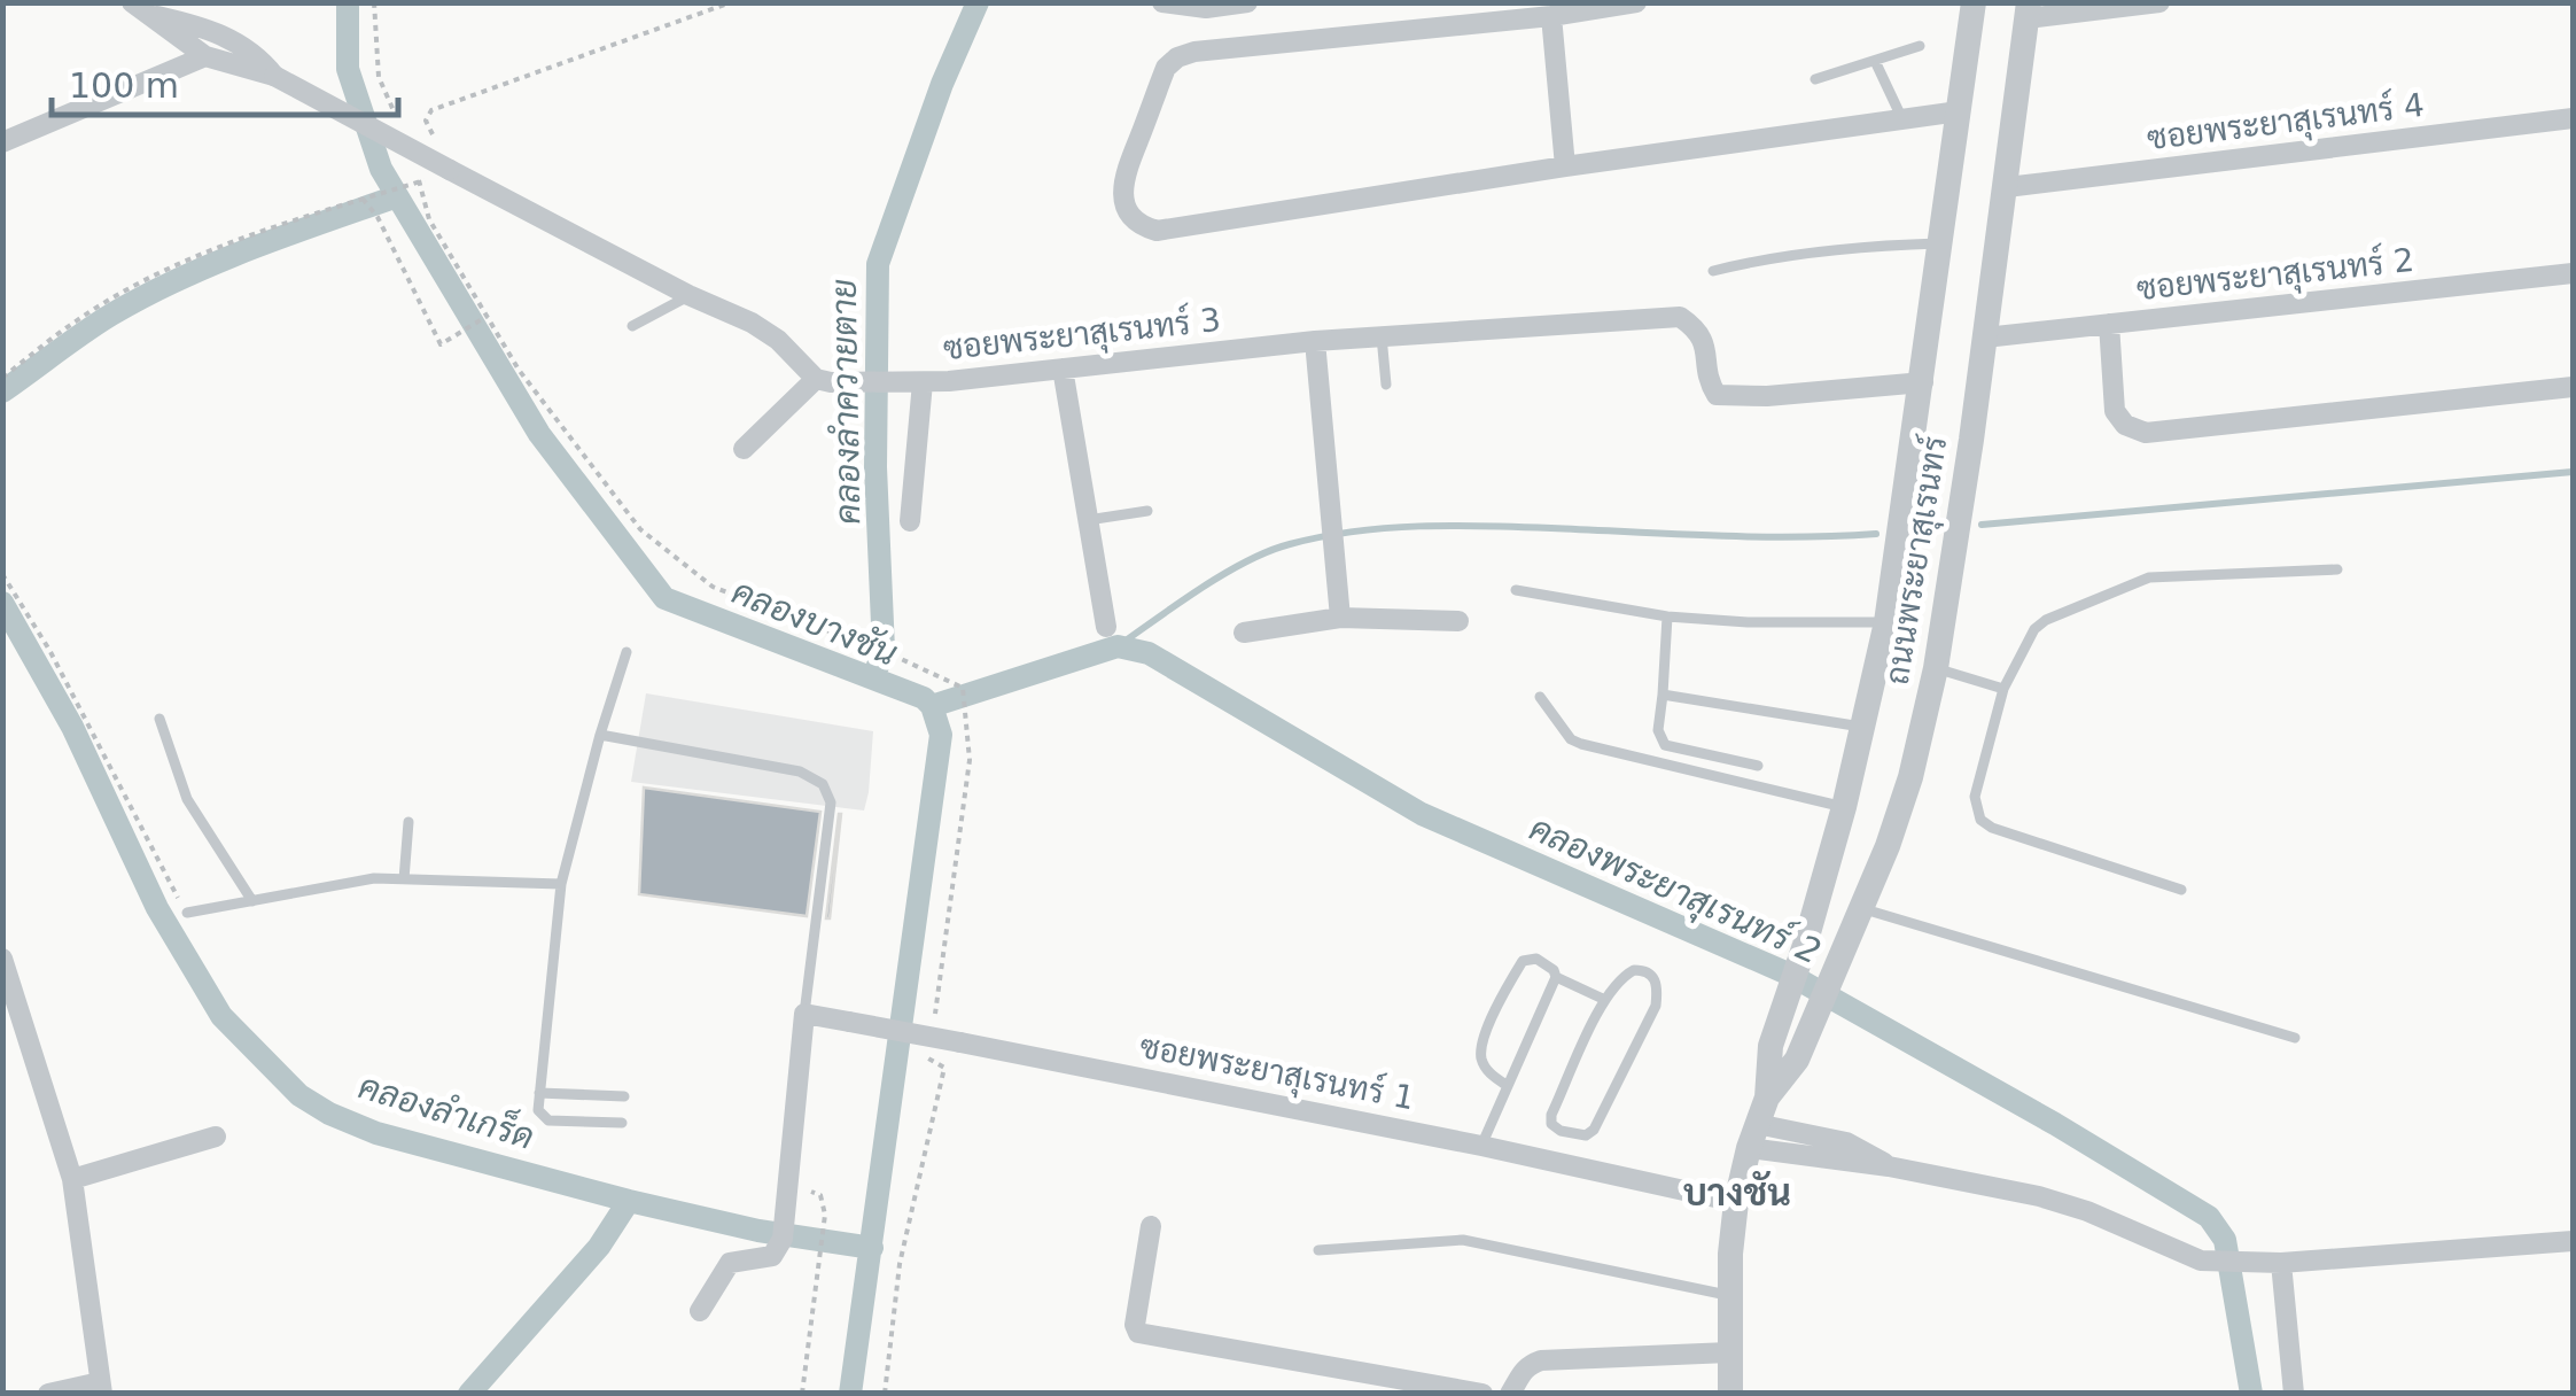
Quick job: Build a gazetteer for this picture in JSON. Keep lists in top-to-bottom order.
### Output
{
  "streets": {
    "street": [
      "ซอยพระยาสุเรนทร์ 4",
      "ซอยพระยาสุเรนทร์ 2",
      "ซอยพระยาสุเรนทร์ 3",
      "ถนนพระยาสุเรนทร์",
      "ซอยพระยาสุเรนทร์ 1"
    ]
  },
  "crossings": [
    ["ซอยพระยาสุเรนทร์ 4", "ถนนพระยาสุเรนทร์"],
    ["ซอยพระยาสุเรนทร์ 2", "ถนนพระยาสุเรนทร์"],
    ["ซอยพระยาสุเรนทร์ 3", "ถนนพระยาสุเรนทร์"],
    ["ถนนพระยาสุเรนทร์", "ซอยพระยาสุเรนทร์ 1"]
  ],
  "districts": ["บางชัน"],
  "water": [
    "คลองลำควายตาย",
    "คลองบางชัน",
    "คลองพระยาสุเรนทร์ 2",
    "คลองลำเกร็ด"
  ],
  "scale_bar": "100 m"
}
